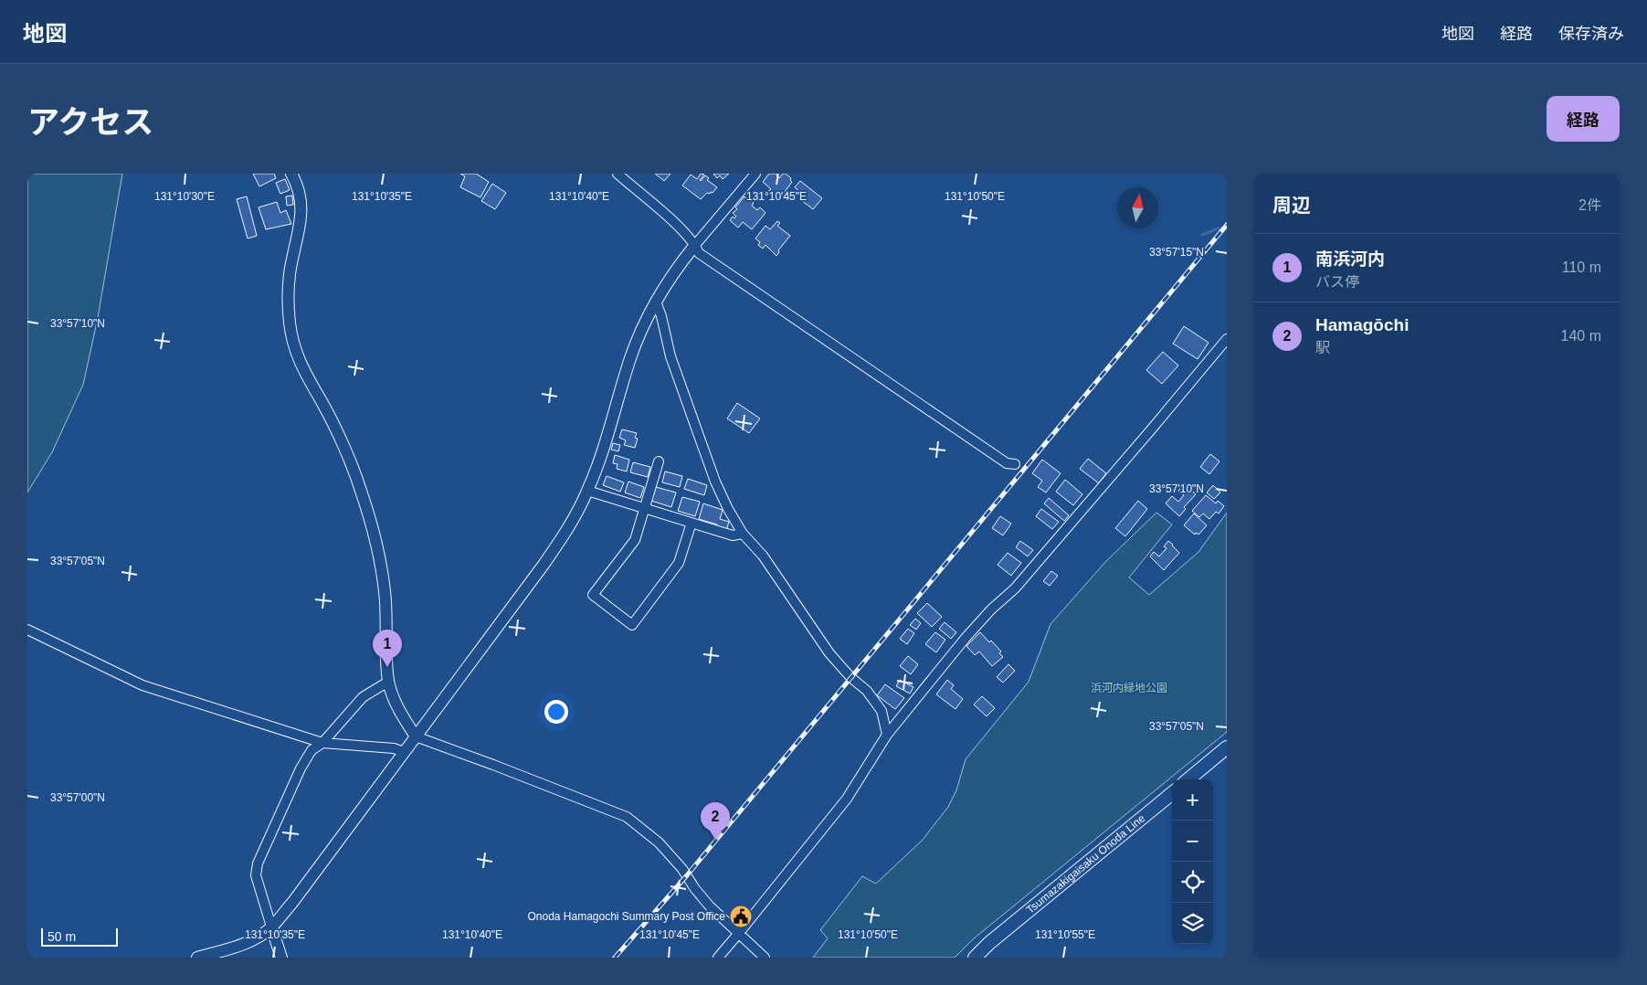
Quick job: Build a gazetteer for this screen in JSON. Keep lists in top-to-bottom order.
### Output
{
  "streets": {
    "main road": ["Tsumazakigaisaku Onoda Line"]
  },
  "parks": ["浜河内緑地公園"],
  "places": {
    "public building": ["Onoda Hamagochi Summary Post Office"]
  },
  "scale_bar": "50 m",
  "north": "top",
  "page": {
    "header": "地図",
    "nav": ["地図", "経路", "保存済み"],
    "title": "アクセス",
    "buttons": "経路",
    "heading": ["周辺", "2件"],
    "list": [
      {
        "mark": "1",
        "name": "南浜河内",
        "note": "バス停",
        "value": "110 m"
      },
      {
        "mark": "2",
        "name": "Hamagōchi",
        "note": "駅",
        "value": "140 m"
      }
    ],
    "pins": ["1", "2"],
    "map_buttons": ["+", "−"],
    "scale": "50 m"
  },
  "coordinates": [
    "131°10'30\"E",
    "131°10'35\"E",
    "131°10'40\"E",
    "131°10'45\"E",
    "131°10'50\"E",
    "33°57'15\"N",
    "33°57'10\"N",
    "33°57'05\"N",
    "33°57'00\"N",
    "131°10'55\"E"
  ]
}
